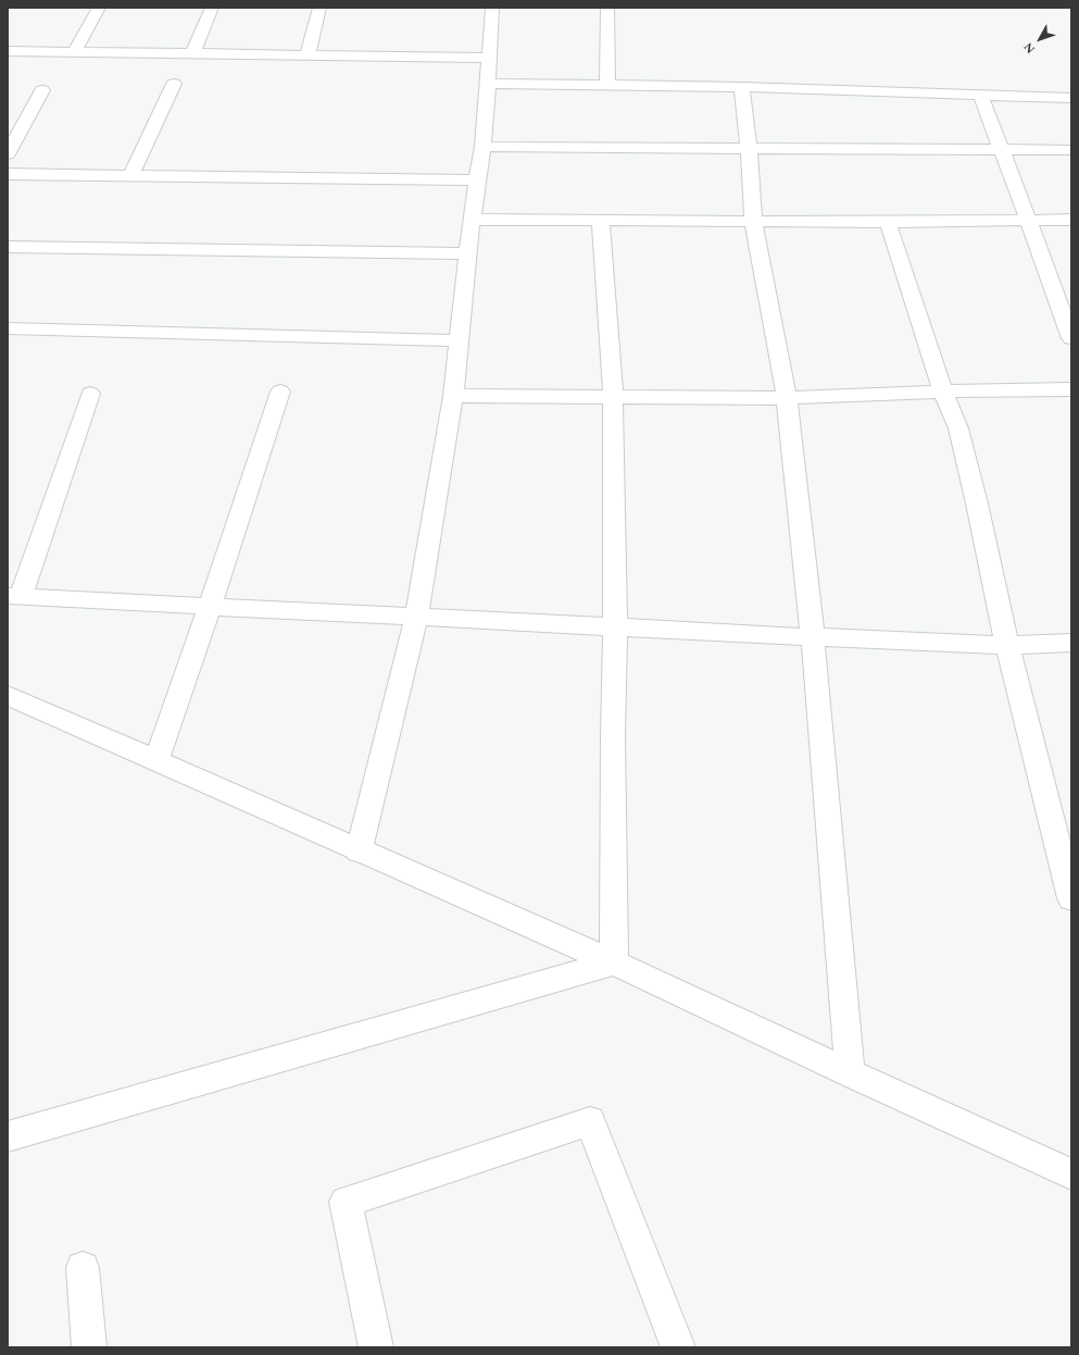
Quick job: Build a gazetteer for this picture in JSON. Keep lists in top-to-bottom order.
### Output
{
  "north": "bottom left"
}
